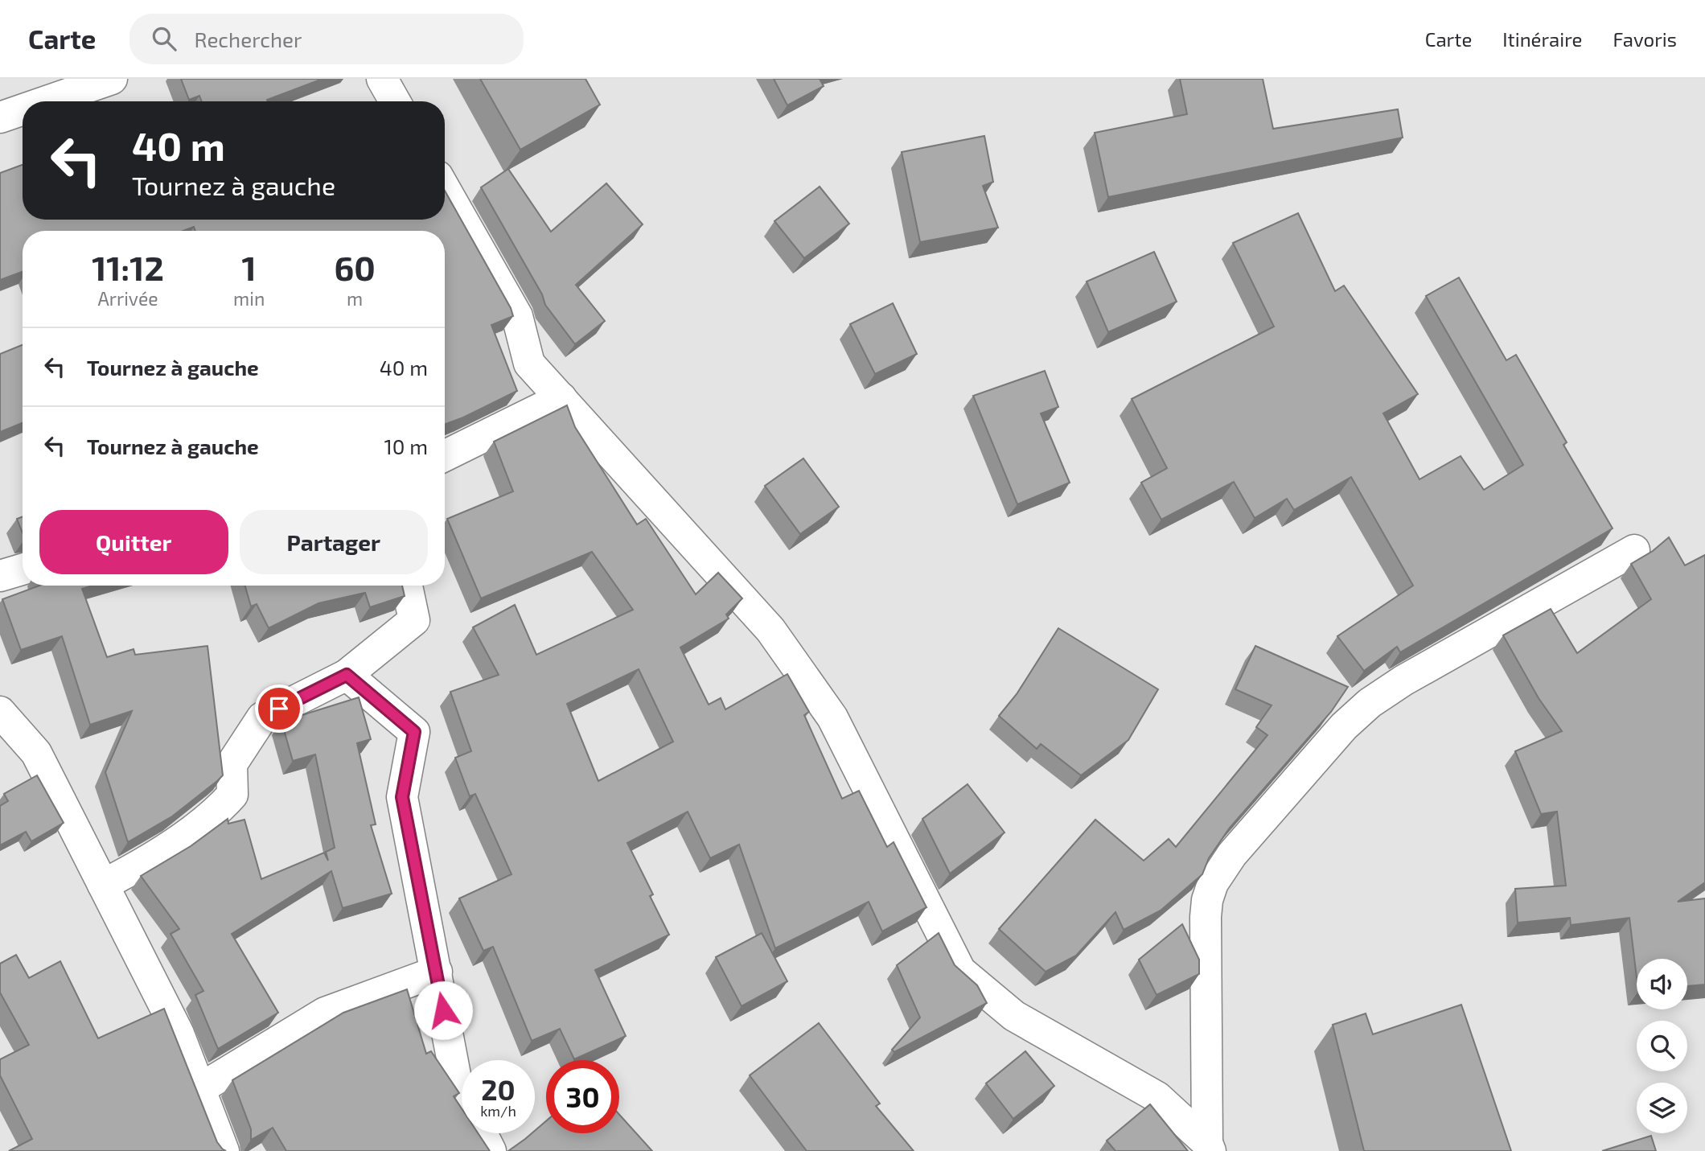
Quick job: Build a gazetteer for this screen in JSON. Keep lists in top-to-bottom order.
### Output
{
  "page": {
    "header": "Carte",
    "search": "Rechercher",
    "nav": ["Carte", "Itinéraire", "Favoris"],
    "turn": ["40 m", "Tournez à gauche"],
    "eta": [
      "11:12",
      "Arrivée",
      "1",
      "min",
      "60",
      "m"
    ],
    "list": [
      {
        "name": "Tournez à gauche",
        "value": "40 m"
      },
      {
        "name": "Tournez à gauche",
        "value": "10 m"
      }
    ],
    "buttons": ["Quitter", "Partager"],
    "speed": "20 km/h",
    "limit": "30"
  }
}
